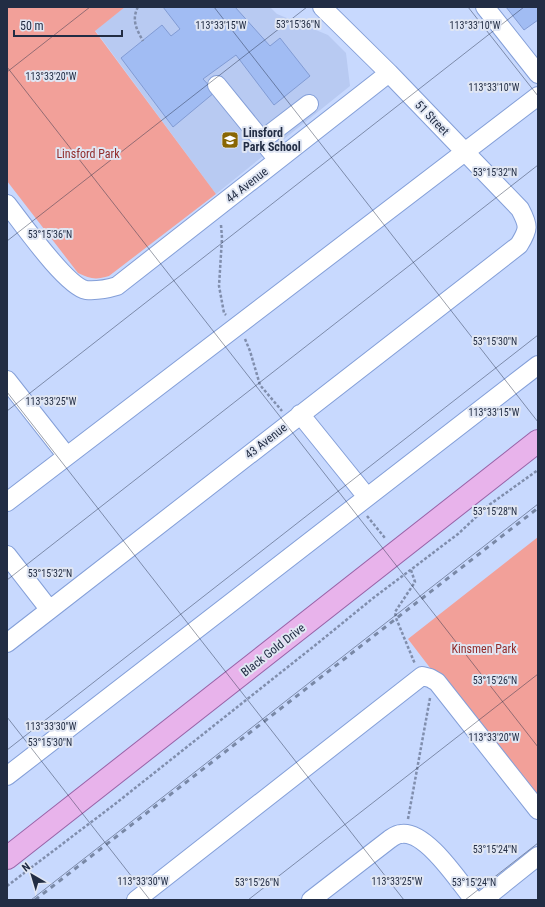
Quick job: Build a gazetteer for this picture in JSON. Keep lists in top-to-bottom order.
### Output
{
  "streets": {
    "main road": ["Black Gold Drive"],
    "street": ["51 Street", "44 Avenue", "43 Avenue"]
  },
  "crossings": [
    ["51 Street", "44 Avenue"],
    ["51 Street", "43 Avenue"]
  ],
  "parks": ["Linsford Park", "Kinsmen Park"],
  "places": {
    "school or university": ["Linsford Park School"]
  },
  "scale_bar": "50 m",
  "north": "top left",
  "coordinates": [
    "53°15'36\"N",
    "113°33'10\"W",
    "113°33'15\"W",
    "113°33'20\"W",
    "53°15'32\"N",
    "53°15'30\"N",
    "113°33'25\"W",
    "53°15'28\"N",
    "53°15'26\"N",
    "113°33'30\"W",
    "53°15'24\"N"
  ]
}
